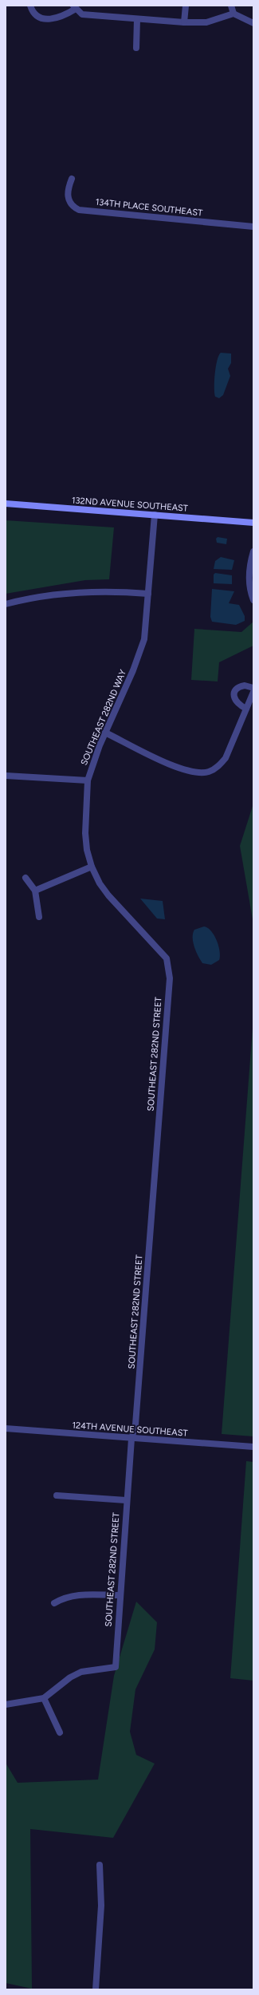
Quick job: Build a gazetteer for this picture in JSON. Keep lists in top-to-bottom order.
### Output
{
  "streets": {
    "main road": ["132ND AVENUE SOUTHEAST"],
    "street": [
      "134TH PLACE SOUTHEAST",
      "SOUTHEAST 282ND WAY",
      "SOUTHEAST 282ND STREET",
      "124TH AVENUE SOUTHEAST"
    ]
  },
  "crossings": [
    ["132ND AVENUE SOUTHEAST", "SOUTHEAST 282ND WAY"],
    ["SOUTHEAST 282ND WAY", "SOUTHEAST 282ND STREET"],
    ["SOUTHEAST 282ND STREET", "124TH AVENUE SOUTHEAST"]
  ]
}
